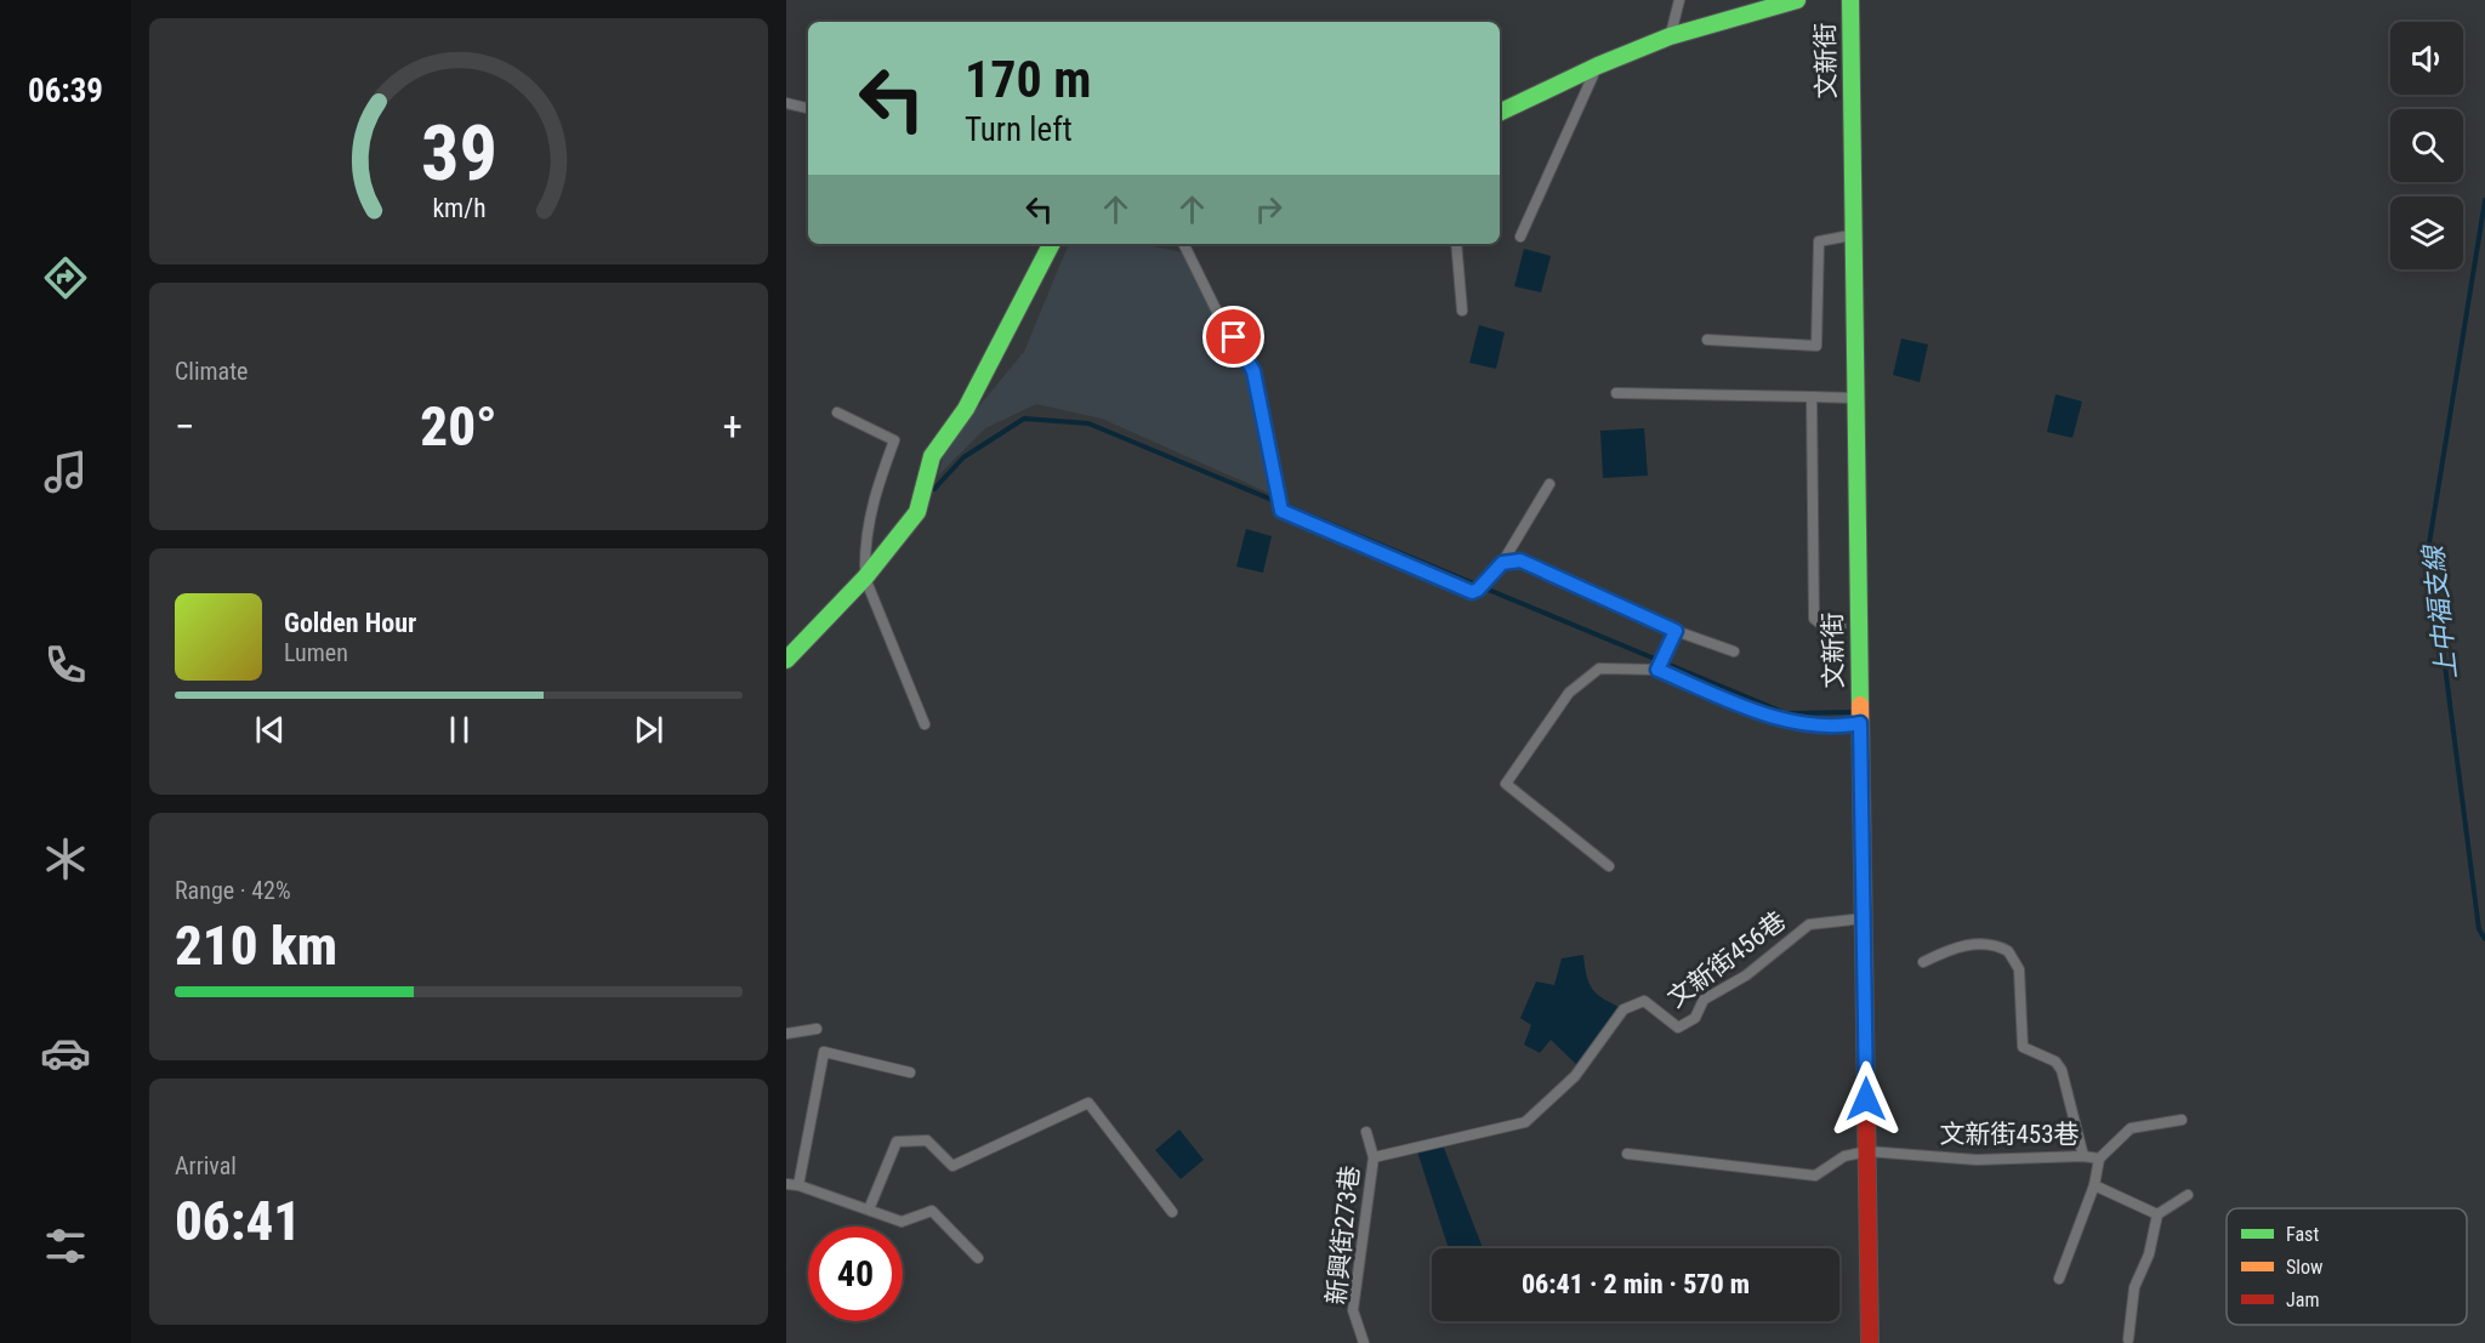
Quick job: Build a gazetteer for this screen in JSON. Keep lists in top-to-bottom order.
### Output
{
  "streets": {
    "street": ["文新街"],
    "lane": ["文新街456巷", "文新街453巷", "新興街273巷"]
  },
  "crossings": [
    ["文新街", "文新街456巷"],
    ["文新街", "文新街453巷"],
    ["文新街456巷", "新興街273巷"]
  ],
  "water": ["上中福支線"],
  "legend": ["Fast", "Slow", "Jam"],
  "page": {
    "tabs": "06:39",
    "turn": ["170 m", "Turn left"],
    "tile": [
      "Climate",
      ["Range · 42%", "210 km"],
      ["Arrival", "06:41"]
    ],
    "heat": ["−", "20°", "+"],
    "song": ["Golden Hour", "Lumen"],
    "limit": "40",
    "trip": "06:41 · 2 min · 570 m",
    "gauge": ["39", "km/h"]
  }
}
